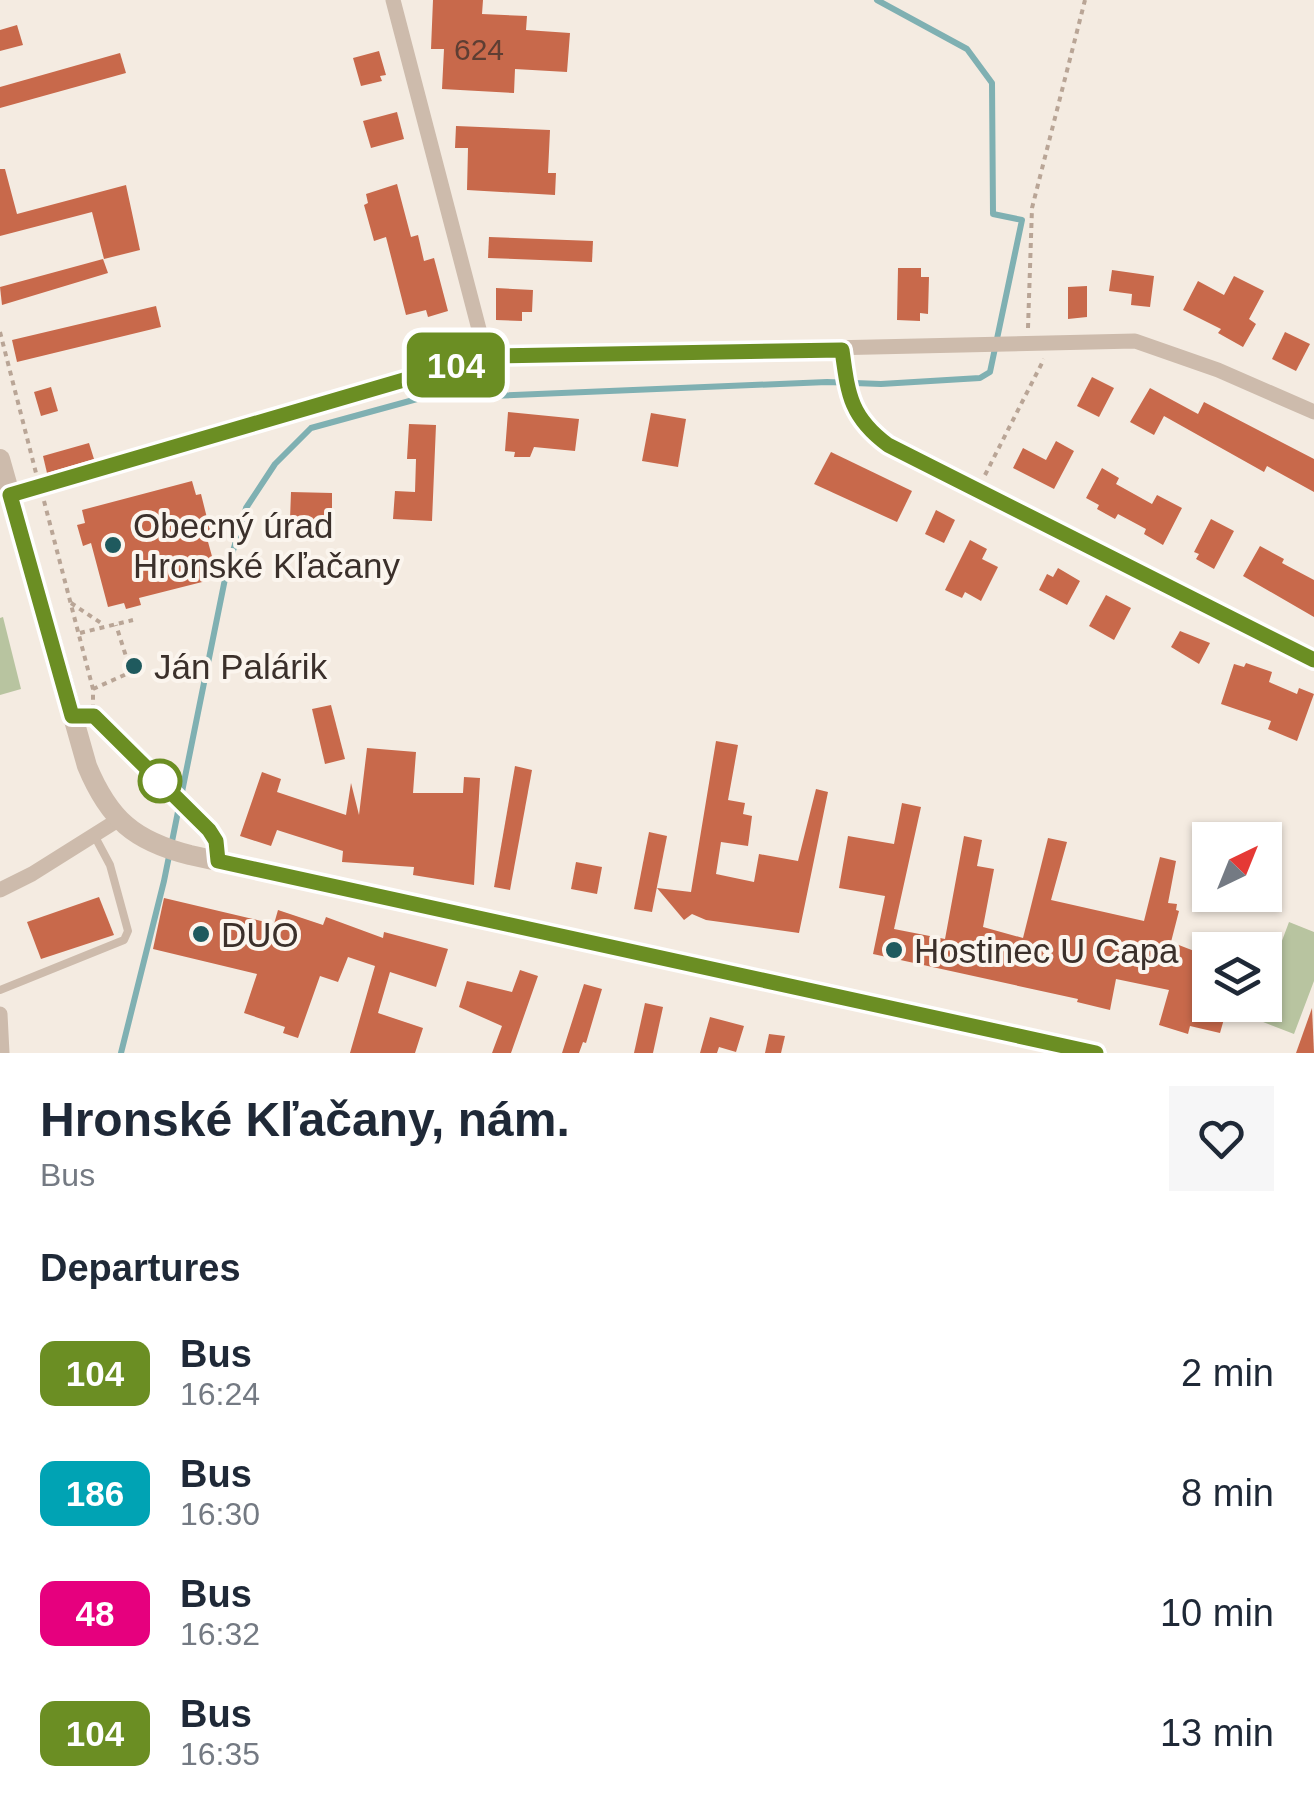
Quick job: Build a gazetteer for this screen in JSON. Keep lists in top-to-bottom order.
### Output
{
  "places": [
    "Obecný úrad Hronské Kľačany",
    "Ján Palárik",
    "DUO",
    "Hostinec U Capa"
  ],
  "lines": ["bus line 104"],
  "house_numbers": ["624"],
  "north": "top right",
  "page": {
    "on_map": "104",
    "heading": [
      ["Hronské Kľačany, nám.", "Bus"],
      "Departures"
    ],
    "list": [
      {
        "mark": "104",
        "name": "Bus",
        "note": "16:24",
        "value": "2 min"
      },
      {
        "mark": "186",
        "name": "Bus",
        "note": "16:30",
        "value": "8 min"
      },
      {
        "mark": "48",
        "name": "Bus",
        "note": "16:32",
        "value": "10 min"
      },
      {
        "mark": "104",
        "name": "Bus",
        "note": "16:35",
        "value": "13 min"
      }
    ]
  }
}
